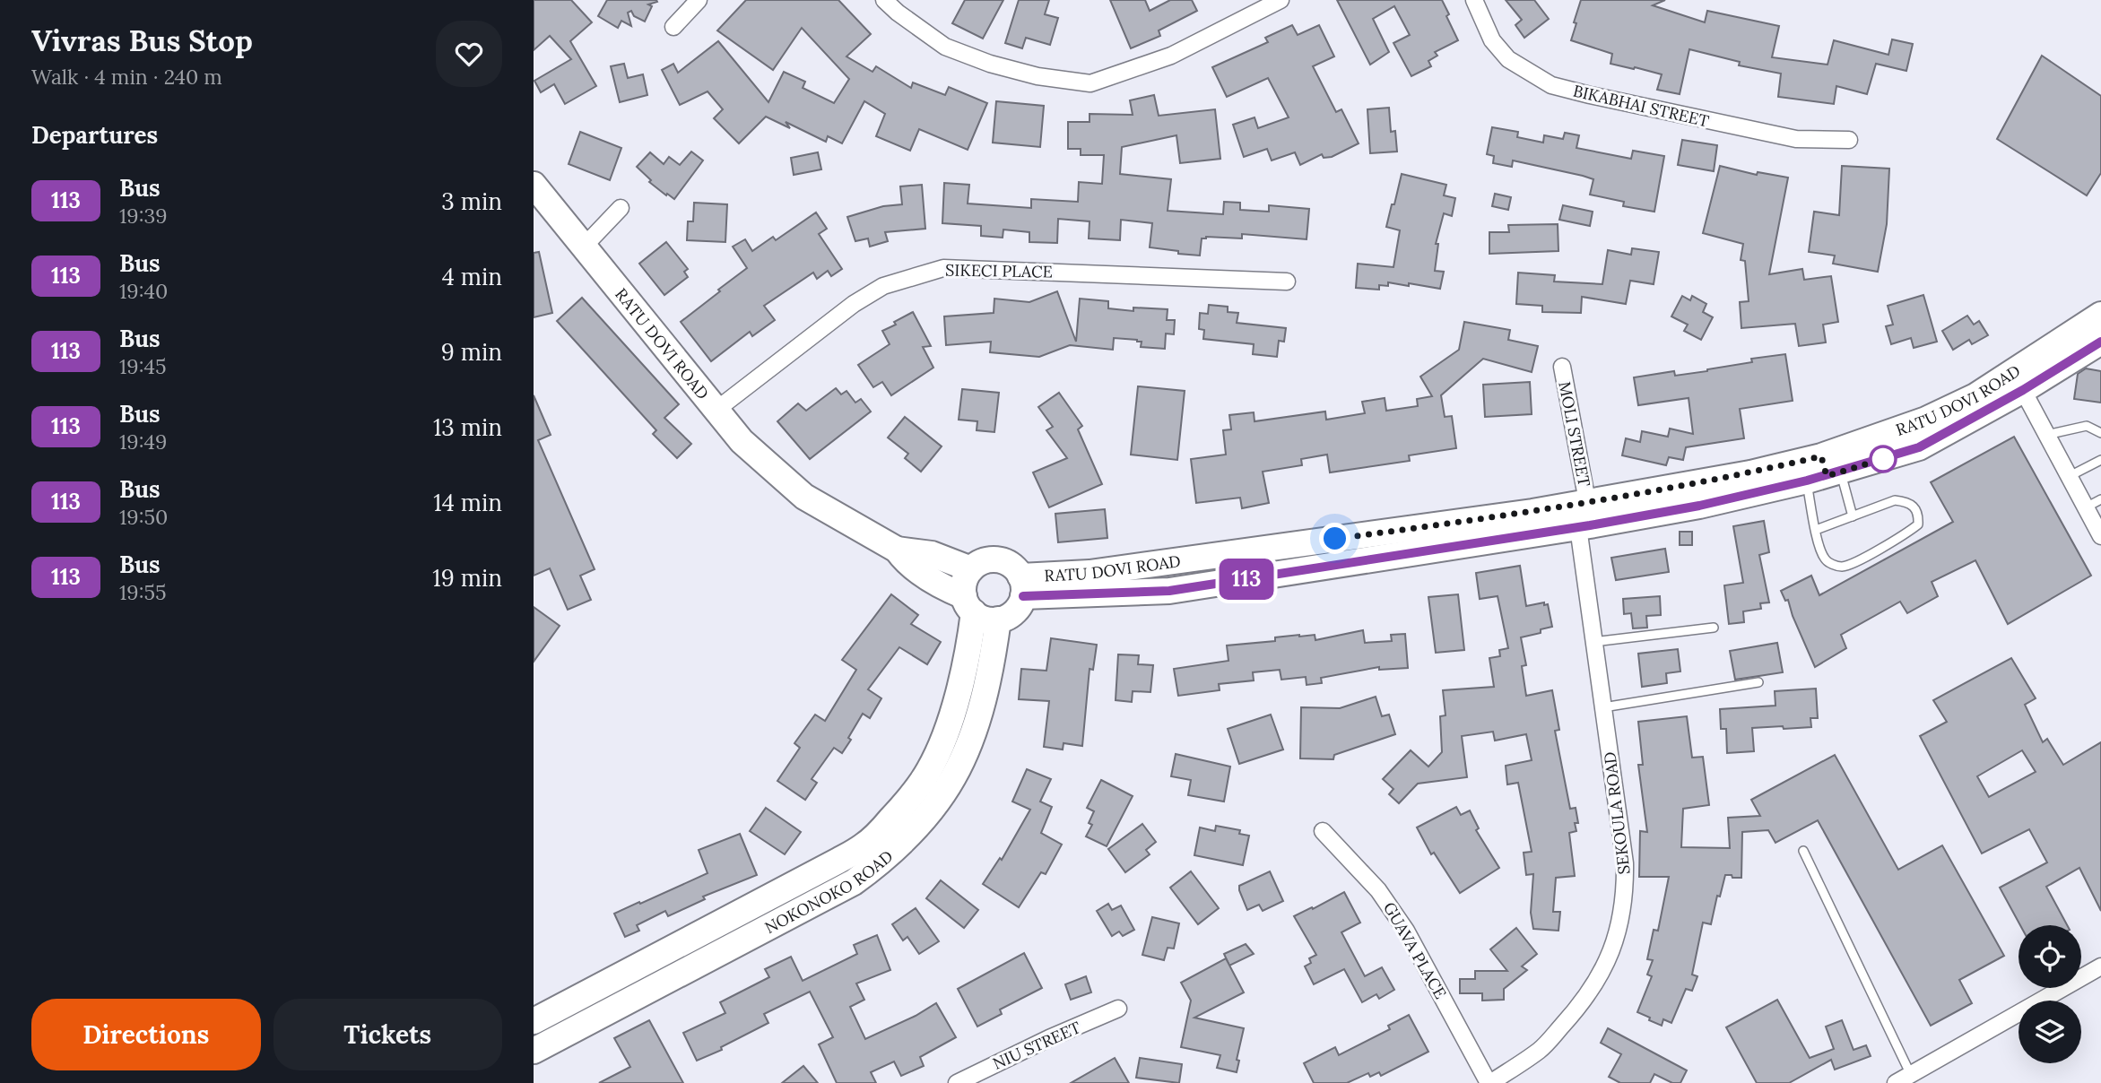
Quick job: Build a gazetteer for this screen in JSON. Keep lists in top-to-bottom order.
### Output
{
  "streets": {
    "main road": ["RATU DOVI ROAD", "NOKONOKO ROAD"],
    "street": [
      "BIKABHAI STREET",
      "SIKECI PLACE",
      "MOLI STREET",
      "SEKOULA ROAD",
      "GUAVA PLACE",
      "NIU STREET"
    ]
  },
  "crossings": [
    ["SIKECI PLACE", "RATU DOVI ROAD"],
    ["RATU DOVI ROAD", "MOLI STREET"],
    ["RATU DOVI ROAD", "NOKONOKO ROAD"],
    ["MOLI STREET", "SEKOULA ROAD"],
    ["SEKOULA ROAD", "GUAVA PLACE"]
  ],
  "lines": ["bus line 113"],
  "page": {
    "heading": [
      ["Vivras Bus Stop", "Walk · 4 min · 240 m"],
      "Departures"
    ],
    "on_map": "113",
    "list": [
      {
        "mark": "113",
        "name": "Bus",
        "note": "19:39",
        "value": "3 min"
      },
      {
        "mark": "113",
        "name": "Bus",
        "note": "19:40",
        "value": "4 min"
      },
      {
        "mark": "113",
        "name": "Bus",
        "note": "19:45",
        "value": "9 min"
      },
      {
        "mark": "113",
        "name": "Bus",
        "note": "19:49",
        "value": "13 min"
      },
      {
        "mark": "113",
        "name": "Bus",
        "note": "19:50",
        "value": "14 min"
      },
      {
        "mark": "113",
        "name": "Bus",
        "note": "19:55",
        "value": "19 min"
      }
    ],
    "buttons": ["Directions", "Tickets"]
  }
}
